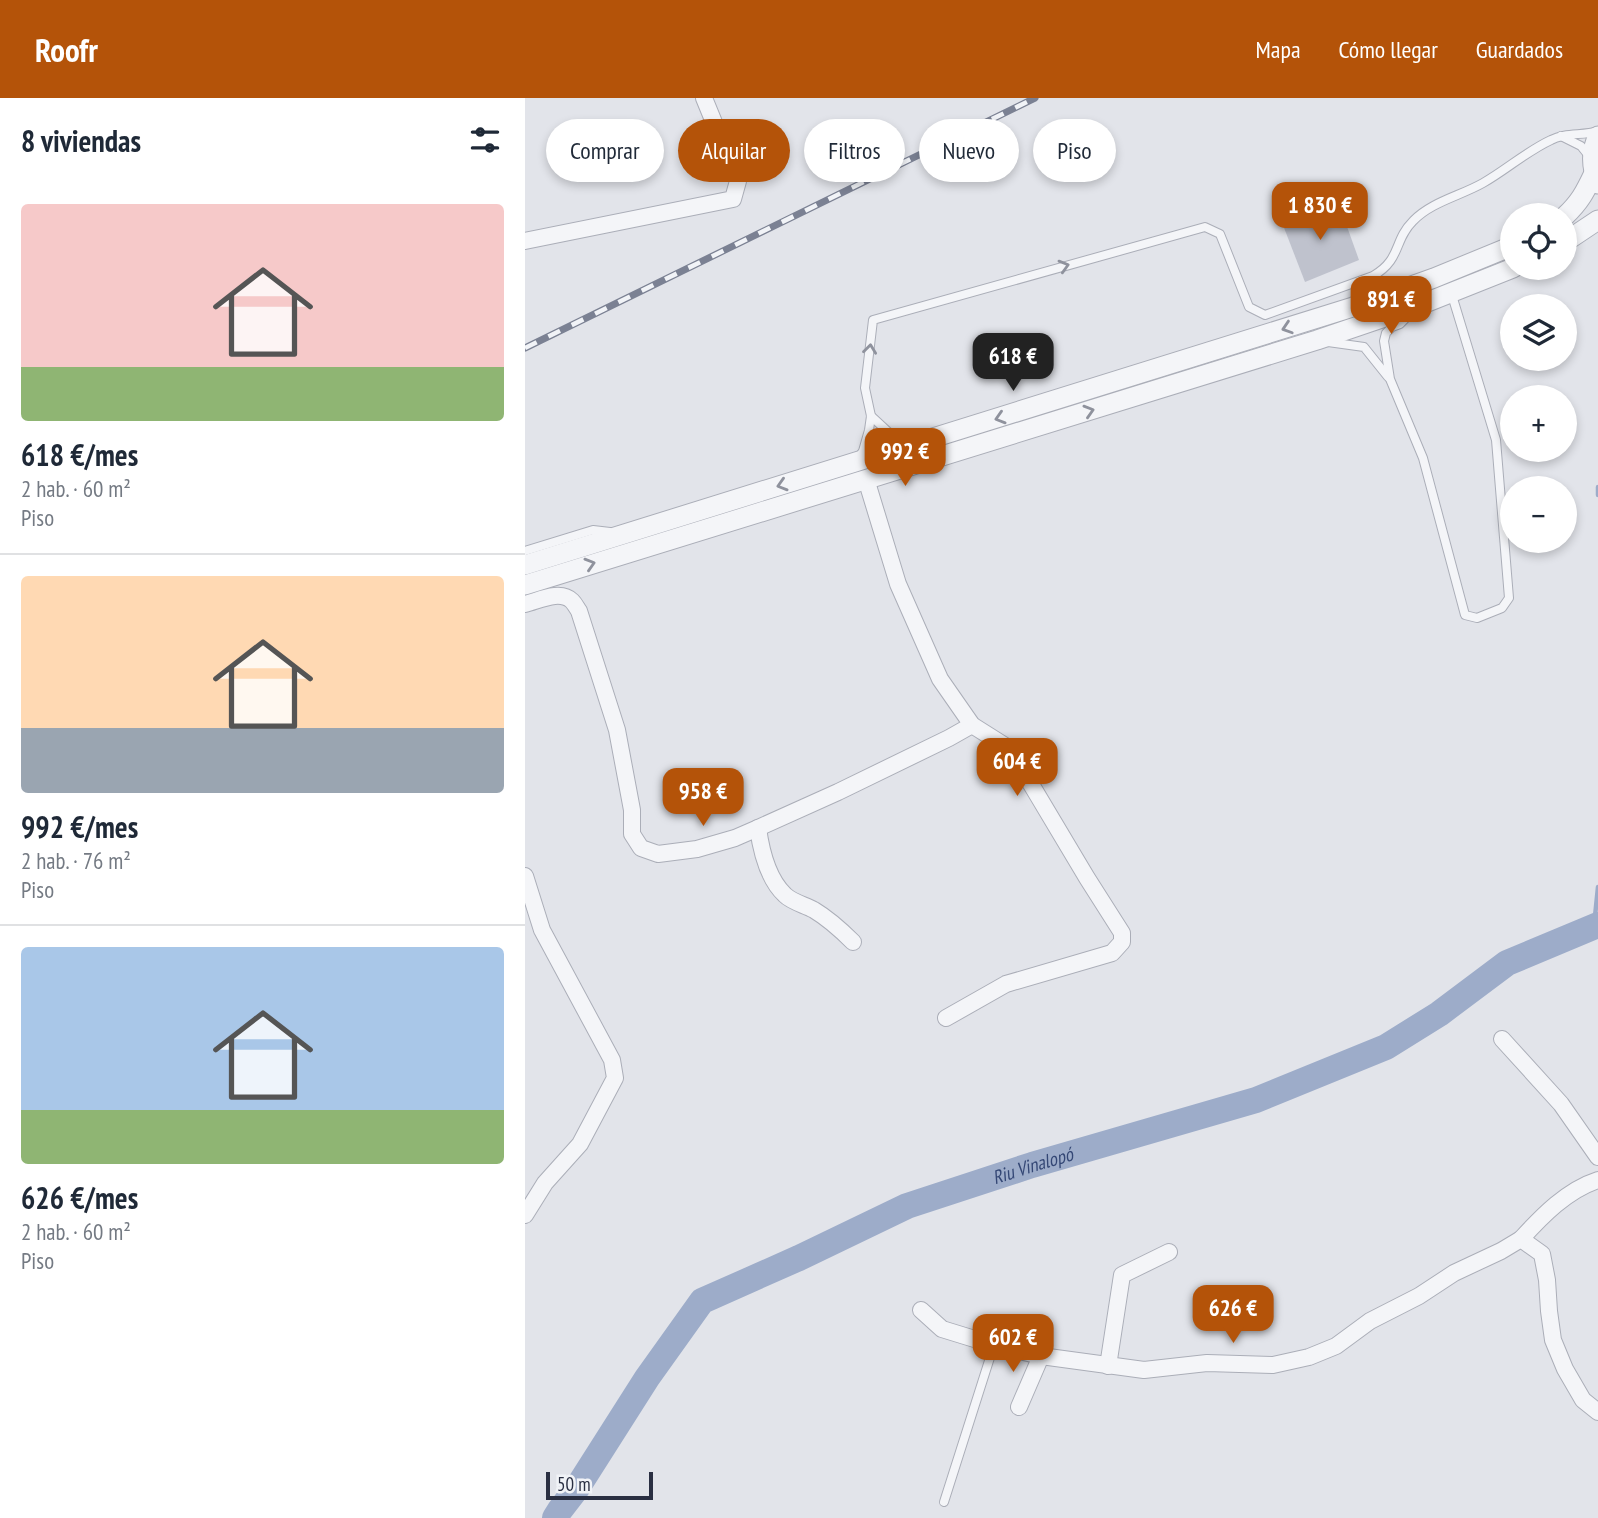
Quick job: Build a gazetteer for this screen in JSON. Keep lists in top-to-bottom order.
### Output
{
  "water": ["Riu Vinalopó"],
  "scale_bar": "50 m",
  "page": {
    "header": "Roofr",
    "nav": ["Mapa", "Cómo llegar", "Guardados"],
    "heading": "8 viviendas",
    "chip": [
      "Comprar",
      "Alquilar",
      "Filtros",
      "Nuevo",
      "Piso"
    ],
    "list": [
      {
        "name": "618 €/mes",
        "note": "2 hab. · 60 m² · Piso"
      },
      {
        "name": "992 €/mes",
        "note": "2 hab. · 76 m² · Piso"
      },
      {
        "name": "626 €/mes",
        "note": "2 hab. · 60 m² · Piso"
      }
    ],
    "price": [
      "1 830 €",
      "891 €",
      "618 €",
      "992 €",
      "604 €",
      "958 €",
      "626 €",
      "602 €"
    ],
    "map_buttons": ["+", "−"],
    "scale": "50 m"
  }
}
